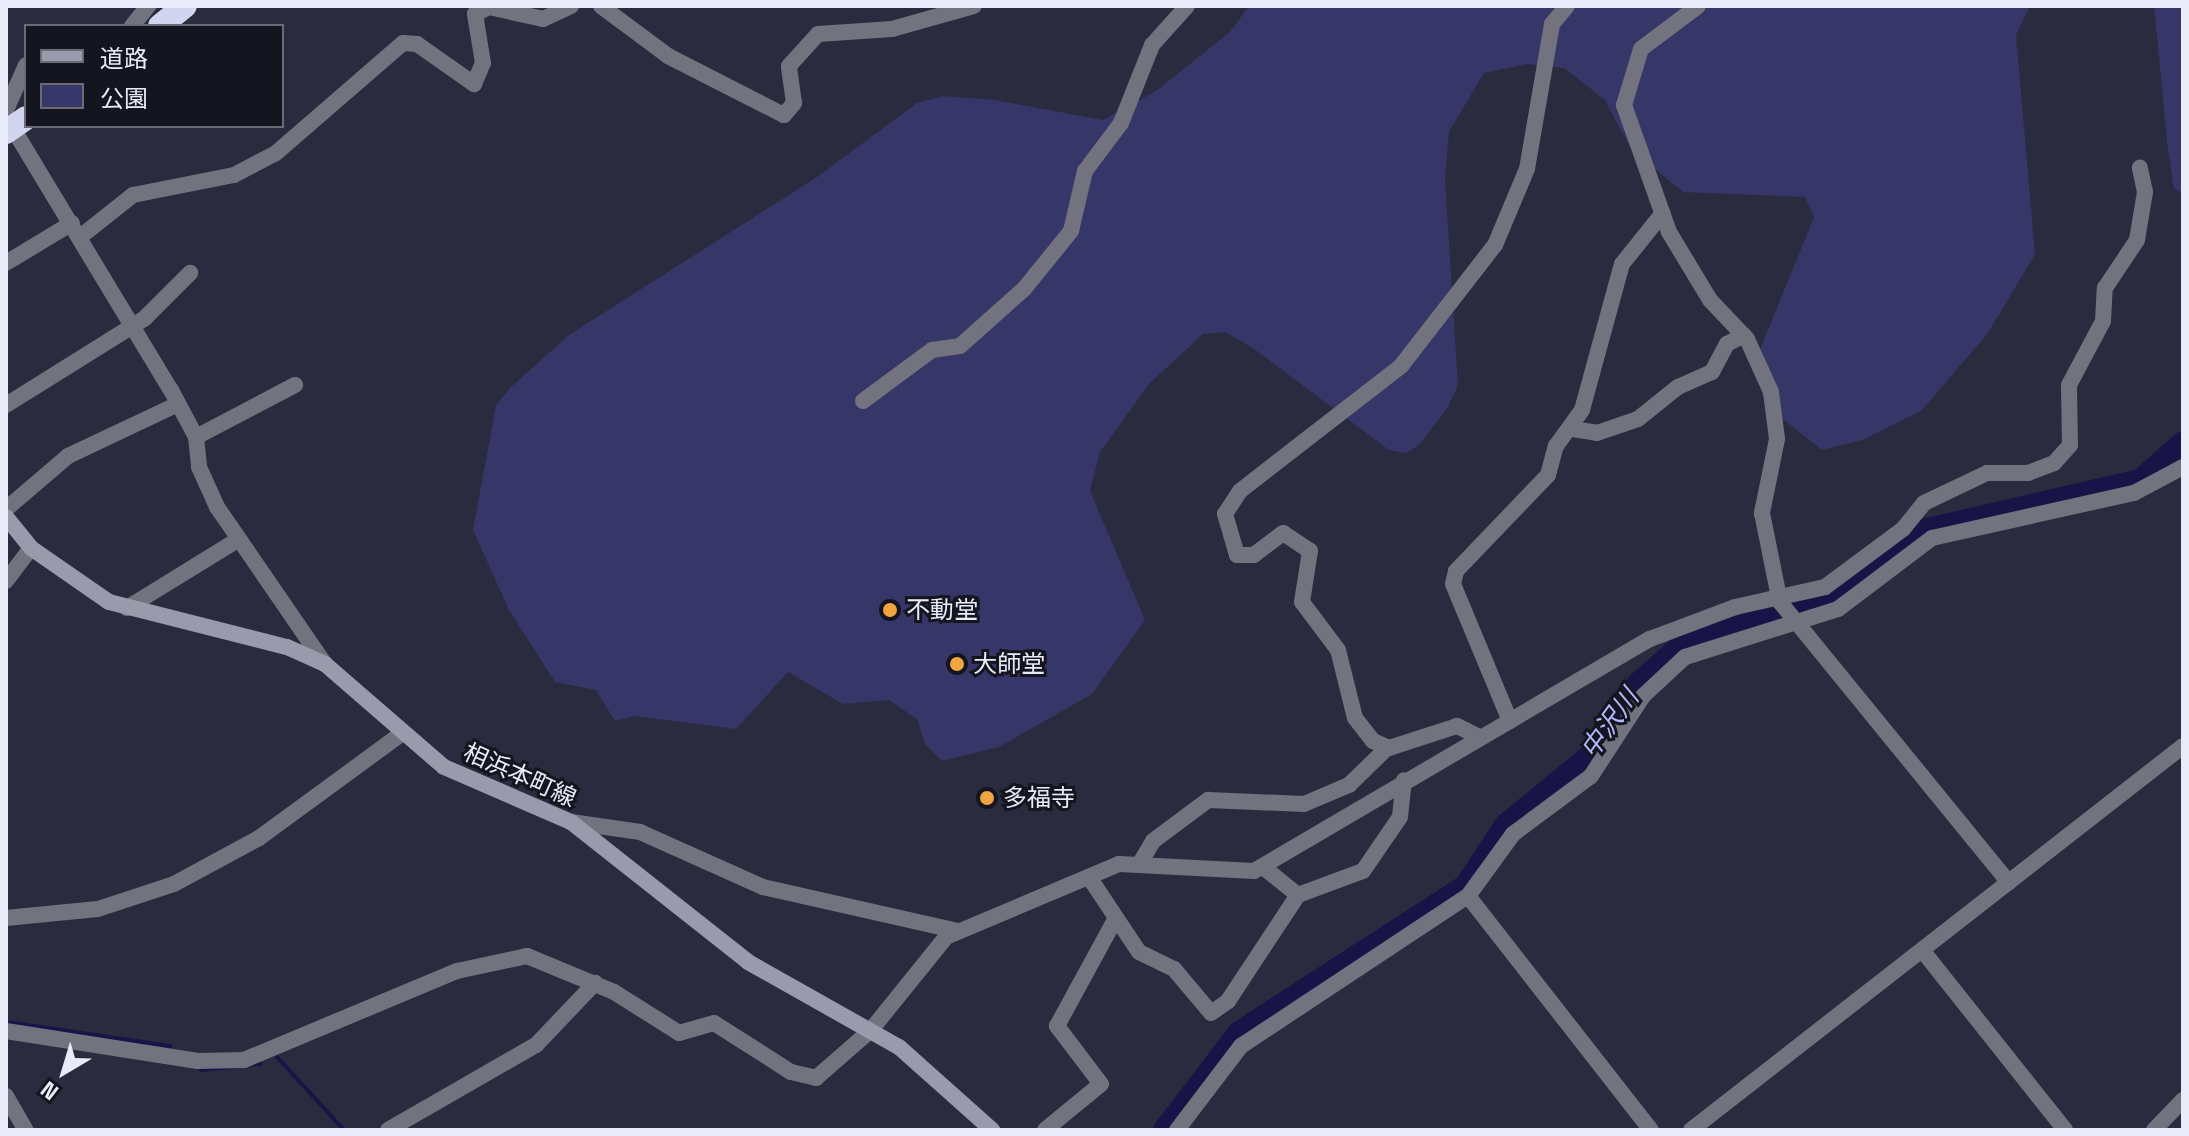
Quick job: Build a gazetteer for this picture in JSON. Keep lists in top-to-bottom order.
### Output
{
  "streets": {
    "main road": ["相浜本町線"]
  },
  "water": ["中沢川"],
  "places": ["不動堂", "大師堂", "多福寺"],
  "legend": ["道路", "公園"],
  "north": "bottom left"
}
